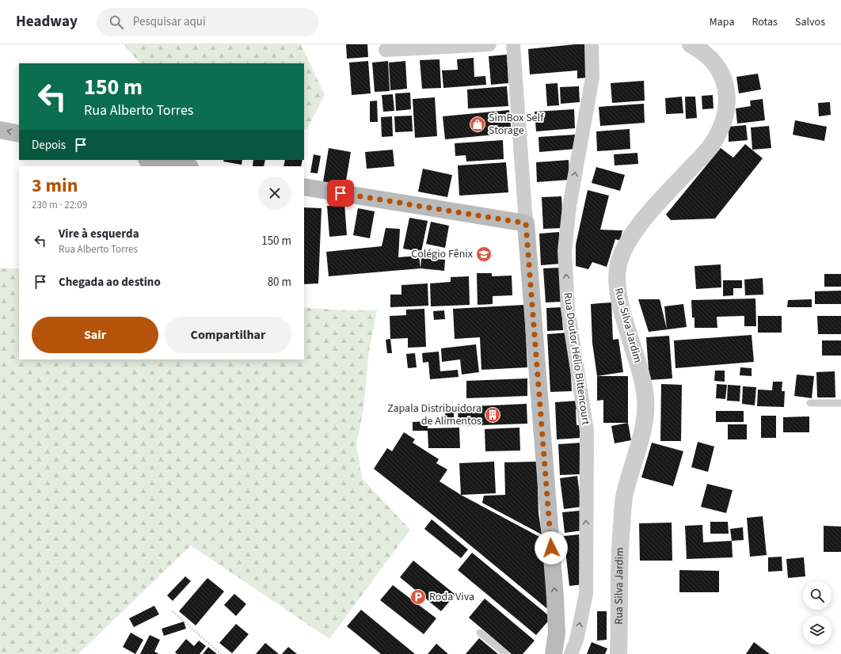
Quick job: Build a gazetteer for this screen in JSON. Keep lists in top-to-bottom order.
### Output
{
  "streets": {
    "street": ["Rua Silva Jardim", "Rua Doutor Hélio Bittencourt"]
  },
  "one_way": ["Rua Doutor Hélio Bittencourt"],
  "places": {
    "shop": ["SimBox Self Storage"],
    "school or university": ["Colégio Fênix"],
    "building": ["Zapala Distribuidora de Alimentos"],
    "parking": ["Roda Viva"]
  },
  "page": {
    "header": "Headway",
    "search": "Pesquisar aqui",
    "nav": ["Mapa", "Rotas", "Salvos"],
    "turn": ["150 m", "Rua Alberto Torres"],
    "then": "Depois",
    "heading": ["3 min", "230 m · 22:09"],
    "list": [
      {
        "name": "Vire à esquerda",
        "note": "Rua Alberto Torres",
        "value": "150 m"
      },
      {
        "name": "Chegada ao destino",
        "value": "80 m"
      }
    ],
    "buttons": ["Sair", "Compartilhar"]
  }
}
